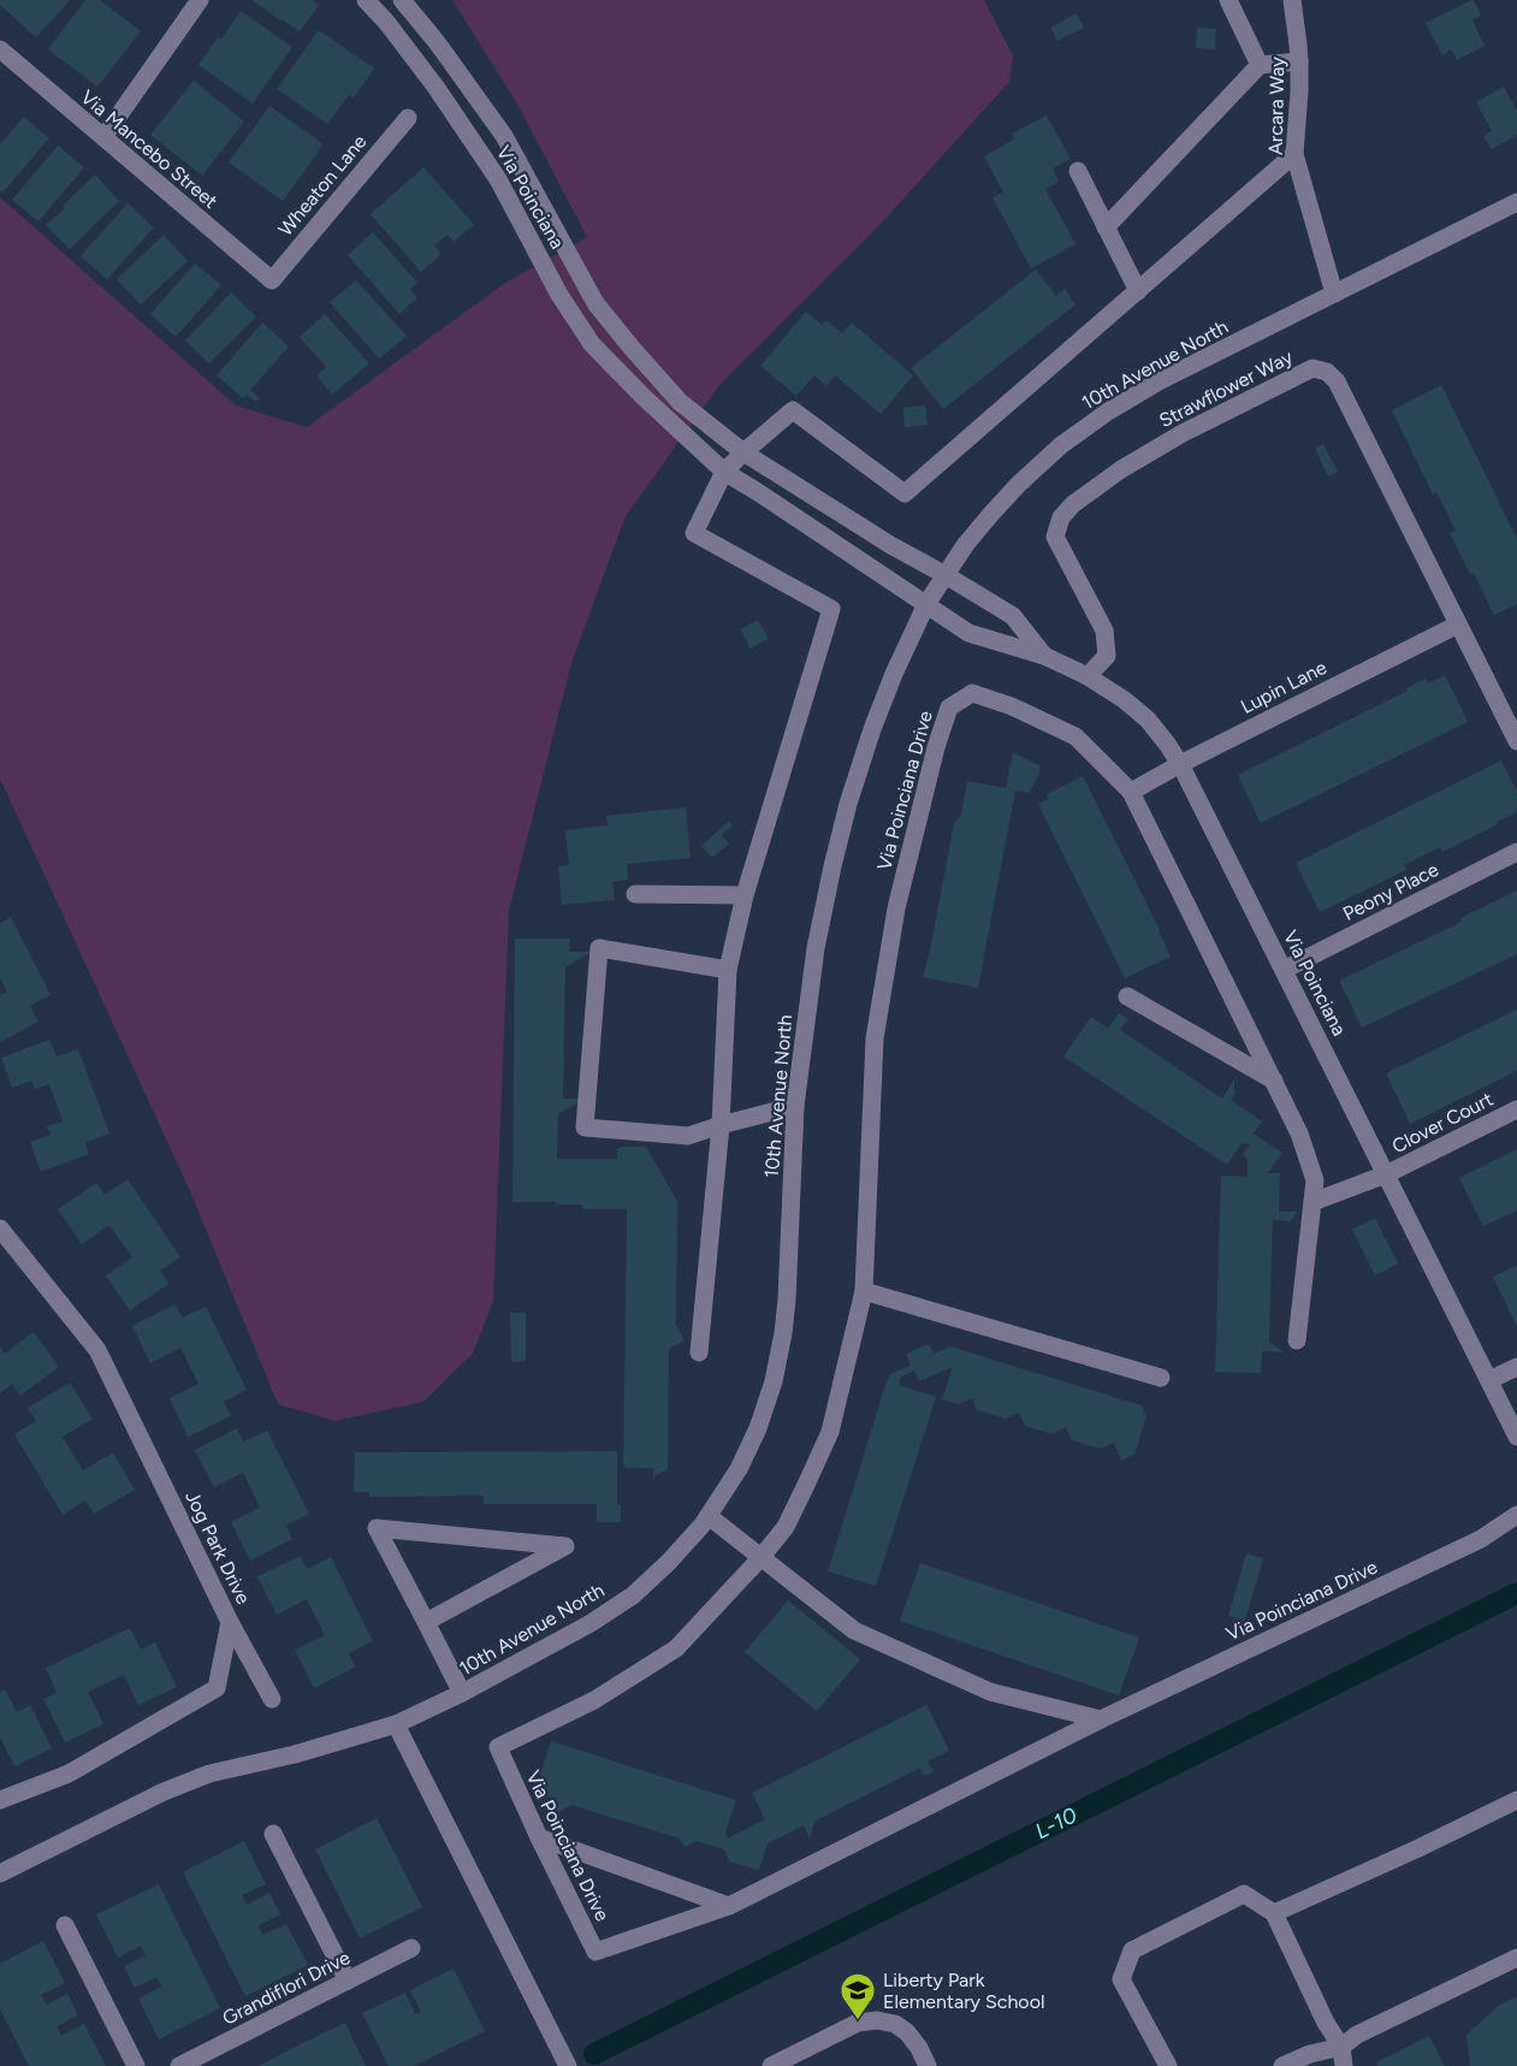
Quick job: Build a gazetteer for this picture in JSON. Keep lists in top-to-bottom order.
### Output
{
  "streets": {
    "street": [
      "Arcara Way",
      "Via Mancebo Street",
      "Wheaton Lane",
      "Via Poinciana",
      "10th Avenue North",
      "Strawflower Way",
      "Lupin Lane",
      "Via Poinciana Drive",
      "Peony Place",
      "Clover Court",
      "Jog Park Drive",
      "Grandiflori Drive"
    ]
  },
  "crossings": [
    ["Arcara Way", "10th Avenue North"],
    ["Via Mancebo Street", "Wheaton Lane"],
    ["Via Poinciana", "10th Avenue North"],
    ["Via Poinciana", "Strawflower Way"],
    ["Via Poinciana", "Lupin Lane"],
    ["Via Poinciana", "Peony Place"],
    ["Via Poinciana", "Clover Court"],
    ["Strawflower Way", "Lupin Lane"],
    ["Lupin Lane", "Via Poinciana Drive"]
  ],
  "water": ["L-10"],
  "places": {
    "school or university": ["Liberty Park Elementary School"]
  }
}
